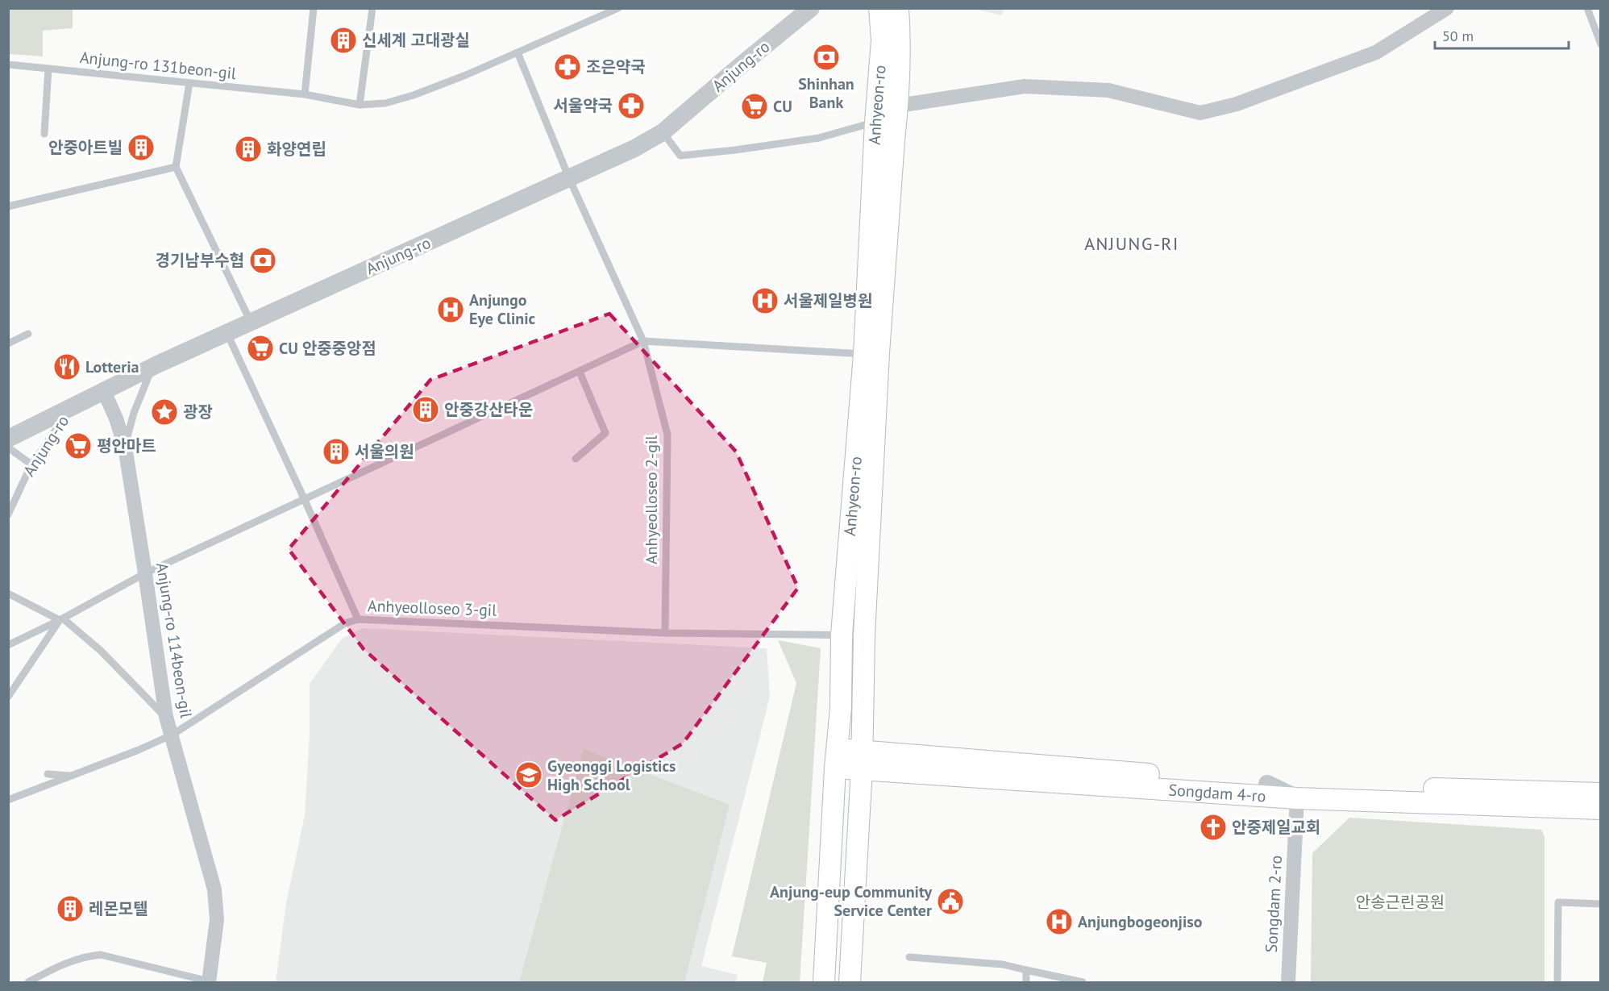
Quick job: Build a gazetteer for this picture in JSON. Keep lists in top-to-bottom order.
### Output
{
  "streets": {
    "main road": ["Anhyeon-ro", "Songdam 4-ro"],
    "street": ["Anjung-ro", "Anjung-ro 114beon-gil", "Songdam 2-ro"],
    "lane": ["Anjung-ro 131beon-gil", "Anhyeolloseo 2-gil", "Anhyeolloseo 3-gil"]
  },
  "crossings": [
    ["Anjung-ro", "Anjung-ro 114beon-gil"],
    ["Anhyeon-ro", "Anhyeolloseo 3-gil"],
    ["Anhyeon-ro", "Songdam 4-ro"],
    ["Anhyeolloseo 2-gil", "Anhyeolloseo 3-gil"],
    ["Anhyeolloseo 3-gil", "Anjung-ro 114beon-gil"],
    ["Songdam 4-ro", "Songdam 2-ro"]
  ],
  "districts": ["ANJUNG-RI"],
  "parks": ["안송근린공원"],
  "places": {
    "building": [
      "신세계 고대광실",
      "안중아트빌",
      "화양연립",
      "안중강산타운",
      "서울의원",
      "레몬모텔"
    ],
    "bank": ["Shinhan Bank", "경기남부수협"],
    "pharmacy": ["조은약국", "서울약국"],
    "supermarket": ["CU", "CU 안중중앙점", "평안마트"],
    "hospital": ["서울제일병원", "Anjungo Eye Clinic", "Anjungbogeonjiso"],
    "restaurant": ["Lotteria"],
    "place": ["광장"],
    "school or university": ["Gyeonggi Logistics High School"],
    "church": ["안중제일교회"],
    "public building": ["Anjung-eup Community Service Center"]
  },
  "scale_bar": "50 m"
}
